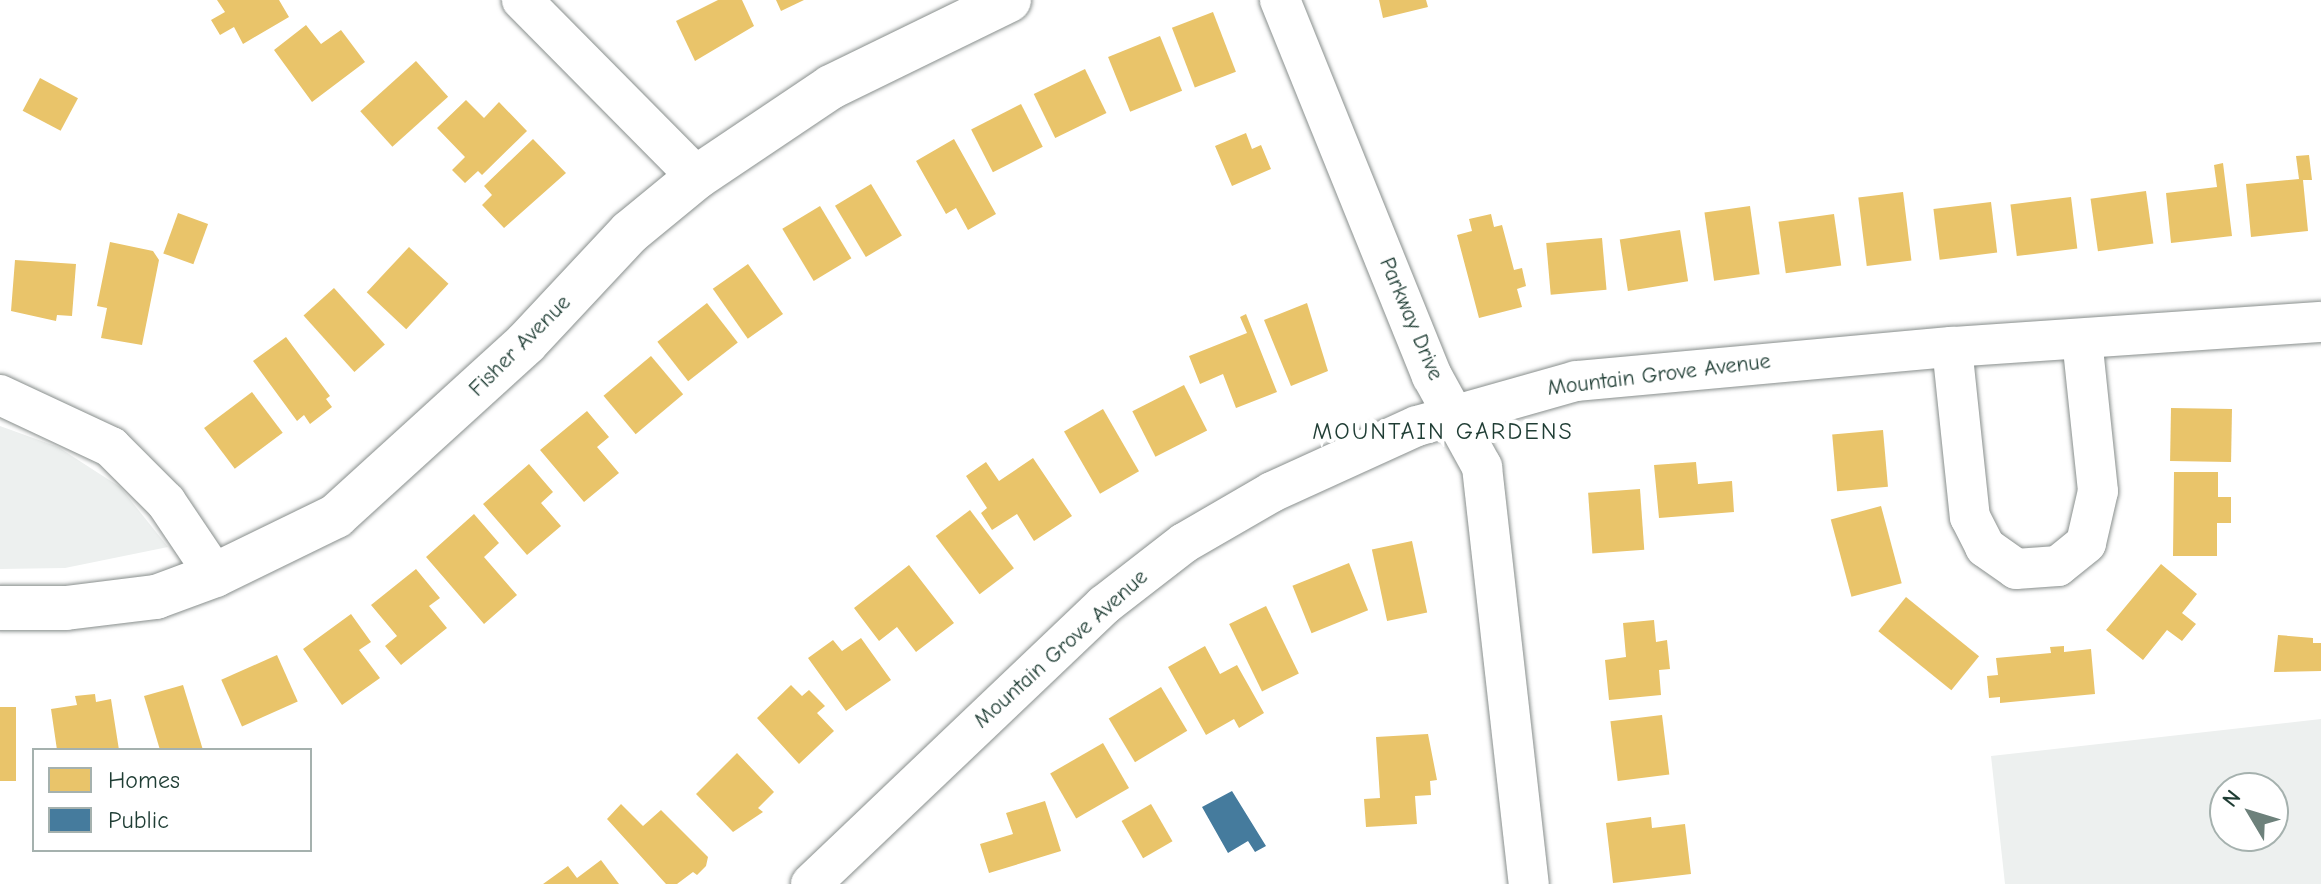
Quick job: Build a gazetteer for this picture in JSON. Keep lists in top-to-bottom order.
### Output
{
  "streets": {
    "street": ["Parkway Drive", "Fisher Avenue", "Mountain Grove Avenue"]
  },
  "crossings": [
    ["Parkway Drive", "Mountain Grove Avenue"]
  ],
  "districts": ["MOUNTAIN GARDENS"],
  "legend": ["Homes", "Public"],
  "north": "top left"
}
